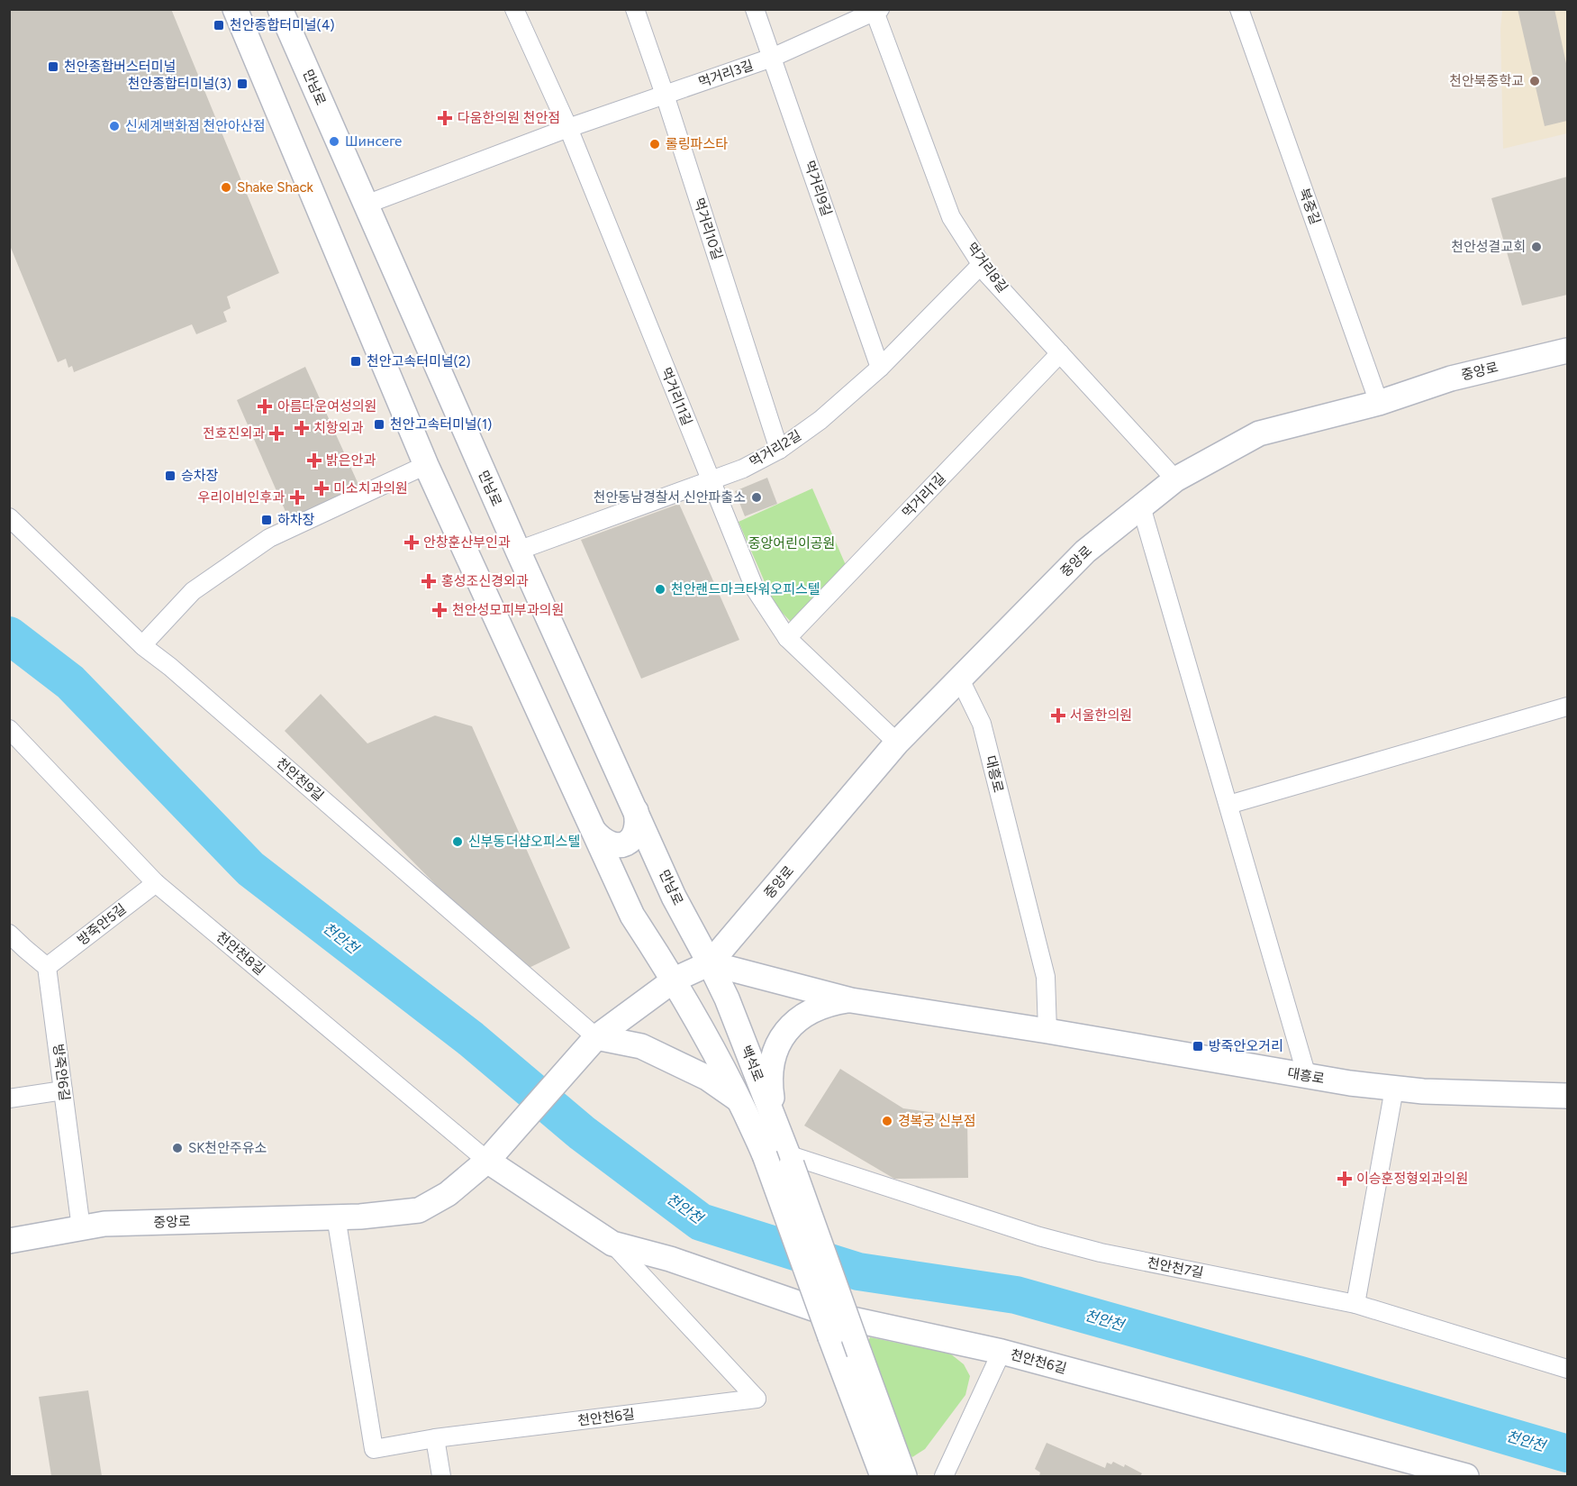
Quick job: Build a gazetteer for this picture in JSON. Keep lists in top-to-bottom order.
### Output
{
  "streets": {
    "street": [
      "먹거리3길",
      "만남로",
      "먹거리9길",
      "북중길",
      "먹거리10길",
      "먹거리8길",
      "중앙로",
      "먹거리11길",
      "먹거리2길",
      "먹거리1길",
      "대흥로",
      "천안천9길",
      "방죽안5길",
      "천안천8길",
      "백석로",
      "방죽안6길",
      "천안천7길",
      "천안천6길"
    ]
  },
  "crossings": [
    ["먹거리3길", "만남로"],
    ["먹거리3길", "먹거리9길"],
    ["먹거리3길", "먹거리10길"],
    ["먹거리3길", "먹거리8길"],
    ["먹거리3길", "먹거리11길"],
    ["만남로", "중앙로"],
    ["만남로", "먹거리2길"],
    ["만남로", "대흥로"],
    ["만남로", "백석로"],
    ["먹거리9길", "먹거리2길"],
    ["북중길", "중앙로"],
    ["먹거리10길", "먹거리2길"],
    ["먹거리8길", "중앙로"],
    ["먹거리8길", "먹거리2길"],
    ["먹거리8길", "먹거리1길"],
    ["중앙로", "먹거리11길"],
    ["중앙로", "대흥로"],
    ["중앙로", "천안천9길"],
    ["중앙로", "천안천8길"],
    ["중앙로", "백석로"],
    ["중앙로", "방죽안6길"],
    ["중앙로", "천안천6길"],
    ["먹거리11길", "먹거리2길"],
    ["먹거리11길", "먹거리1길"],
    ["대흥로", "백석로"],
    ["방죽안5길", "천안천8길"],
    ["방죽안5길", "방죽안6길"],
    ["천안천8길", "천안천6길"],
    ["백석로", "천안천7길"]
  ],
  "water": ["천안천"],
  "parks": ["중앙어린이공원"],
  "places": {
    "transit": [
      "천안종합터미널(4)",
      "천안종합버스터미널",
      "천안종합터미널(3)",
      "천안고속터미널(2)",
      "천안고속터미널(1)",
      "승차장",
      "하차장",
      "방죽안오거리"
    ],
    "other": [
      "천안북중학교",
      "신세계백화점 천안아산점",
      "Шинсеге",
      "롤링파스타",
      "Shake Shack",
      "천안성결교회",
      "천안동남경찰서 신안파출소",
      "천안랜드마크타워오피스텔",
      "신부동더샵오피스텔",
      "경복궁 신부점",
      "SK천안주유소"
    ],
    "health": [
      "다움한의원 천안점",
      "아름다운여성의원",
      "치항외과",
      "전호진외과",
      "밝은안과",
      "미소치과의원",
      "우리이비인후과",
      "안창훈산부인과",
      "홍성조신경외과",
      "천안성모피부과의원",
      "서울한의원",
      "이승훈정형외과의원"
    ]
  }
}
